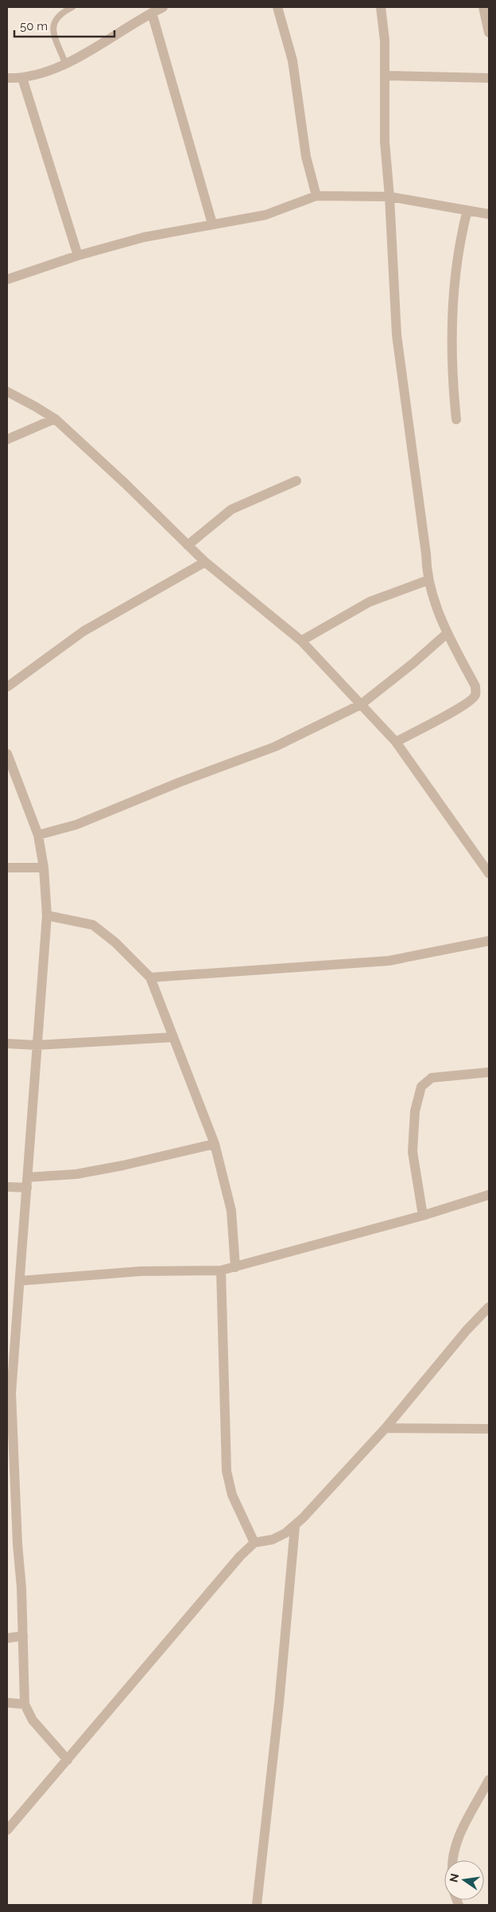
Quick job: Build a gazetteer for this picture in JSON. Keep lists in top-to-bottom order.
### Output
{
  "scale_bar": "50 m",
  "north": "left"
}
